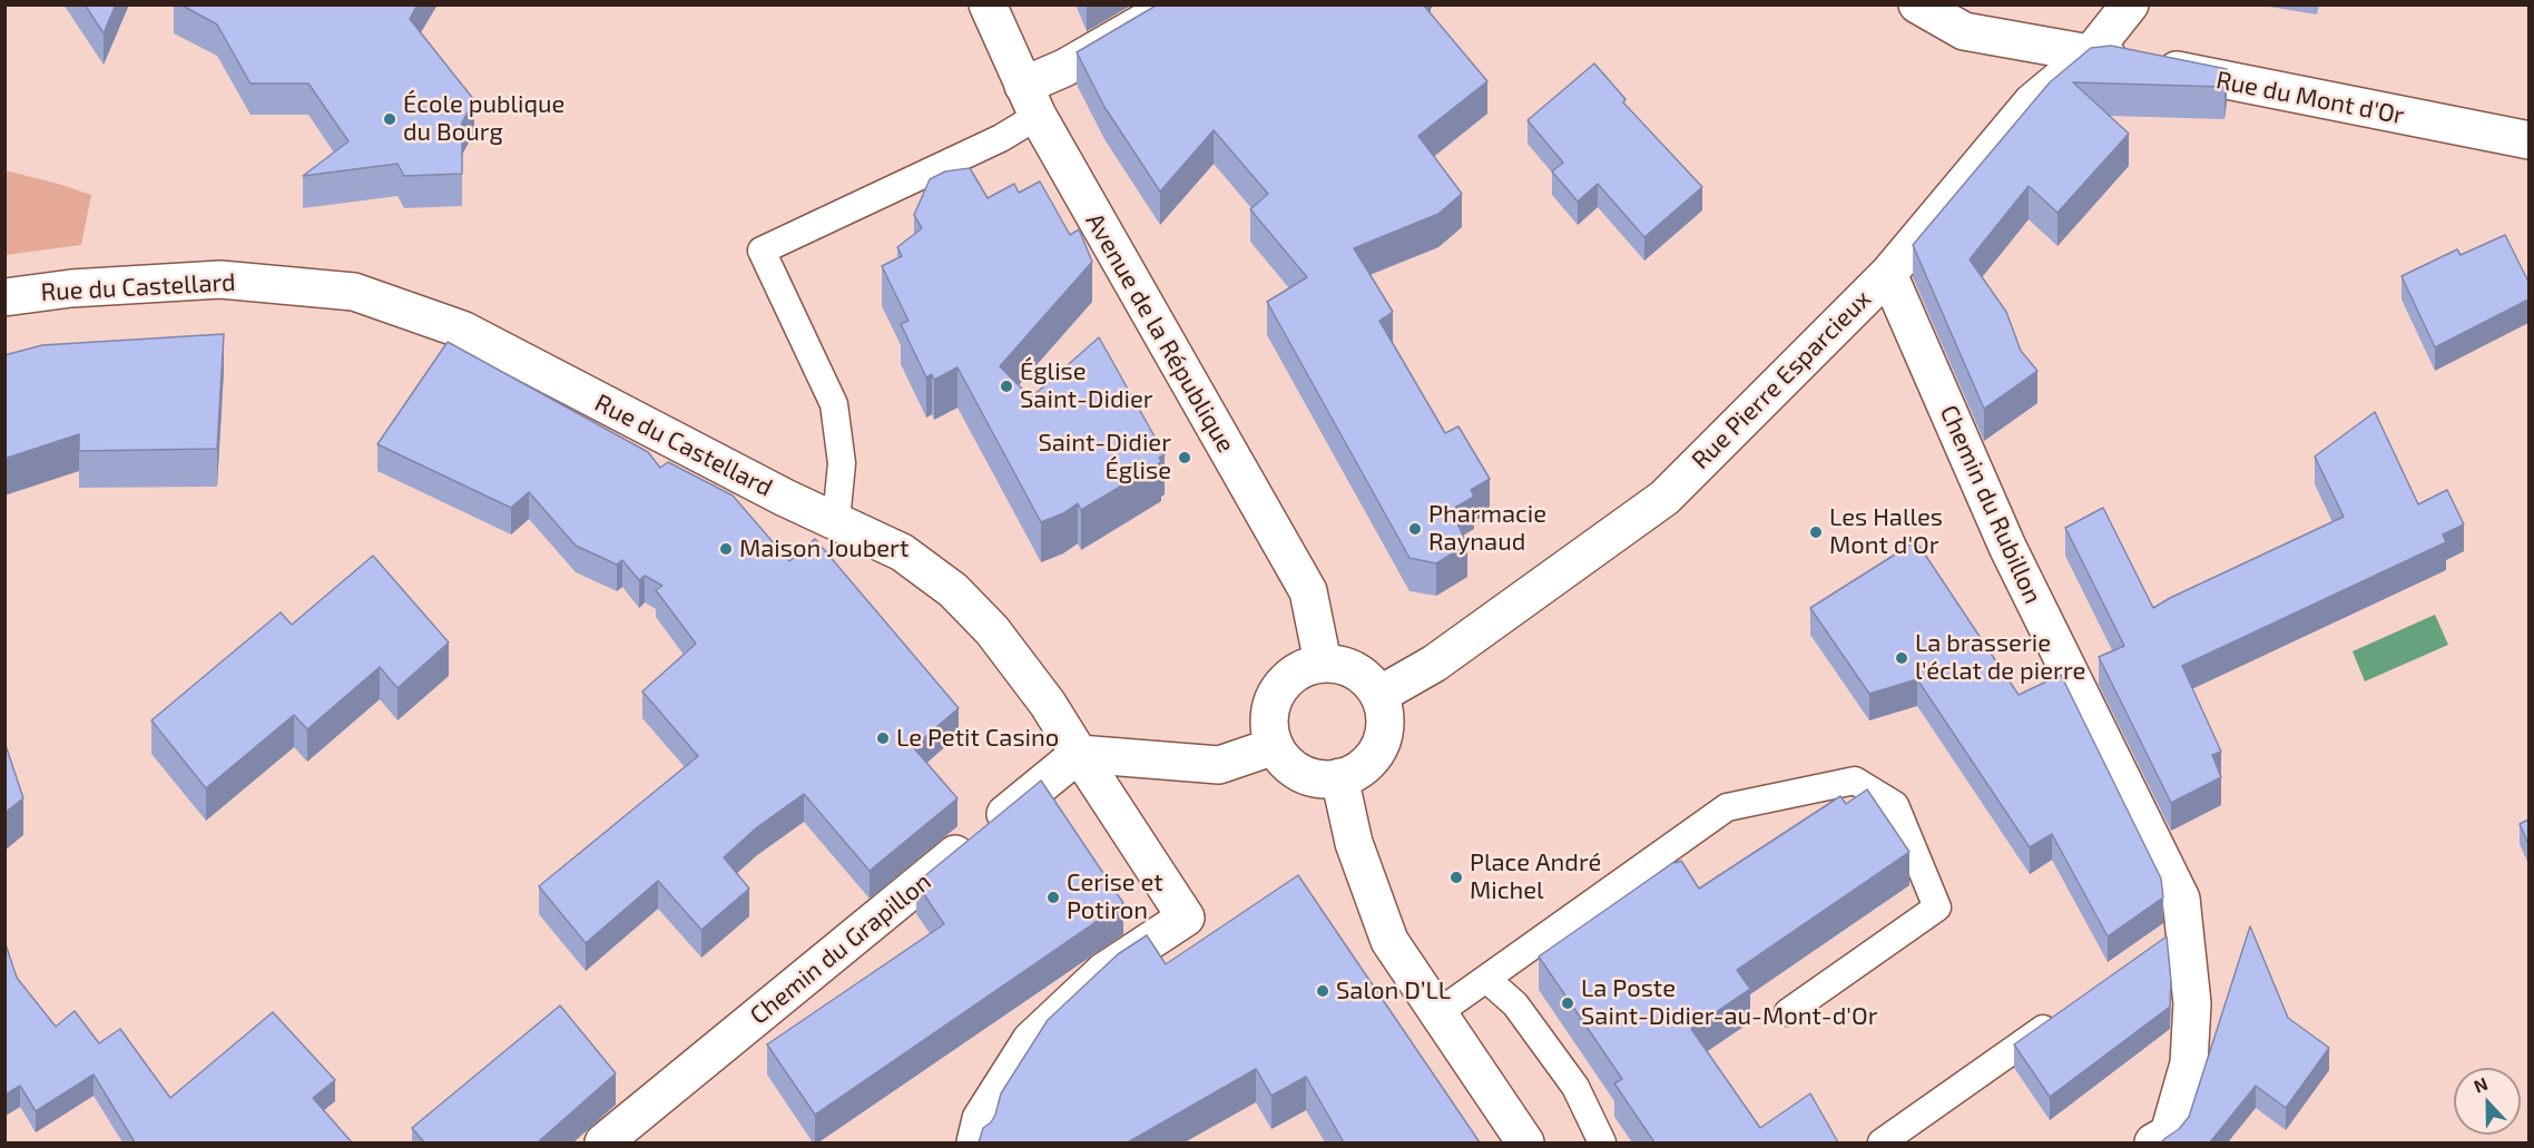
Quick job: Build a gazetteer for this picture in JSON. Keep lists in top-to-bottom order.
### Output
{
  "streets": {
    "street": [
      "Rue du Mont d'Or",
      "Rue du Castellard",
      "Avenue de la République",
      "Rue Pierre Esparcieux",
      "Chemin du Rubillon",
      "Chemin du Grapillon"
    ]
  },
  "crossings": [
    ["Rue du Mont d'Or", "Rue Pierre Esparcieux"],
    ["Rue du Castellard", "Chemin du Grapillon"],
    ["Avenue de la République", "Rue Pierre Esparcieux"],
    ["Rue Pierre Esparcieux", "Chemin du Rubillon"]
  ],
  "places": [
    "École publique du Bourg",
    "Église Saint-Didier",
    "Saint-Didier Église",
    "Pharmacie Raynaud",
    "Les Halles Mont d'Or",
    "Maison Joubert",
    "La brasserie l'éclat de pierre",
    "Le Petit Casino",
    "Place André Michel",
    "Cerise et Potiron",
    "Salon D’LL",
    "La Poste Saint-Didier-au-Mont-d'Or"
  ],
  "north": "top"
}
